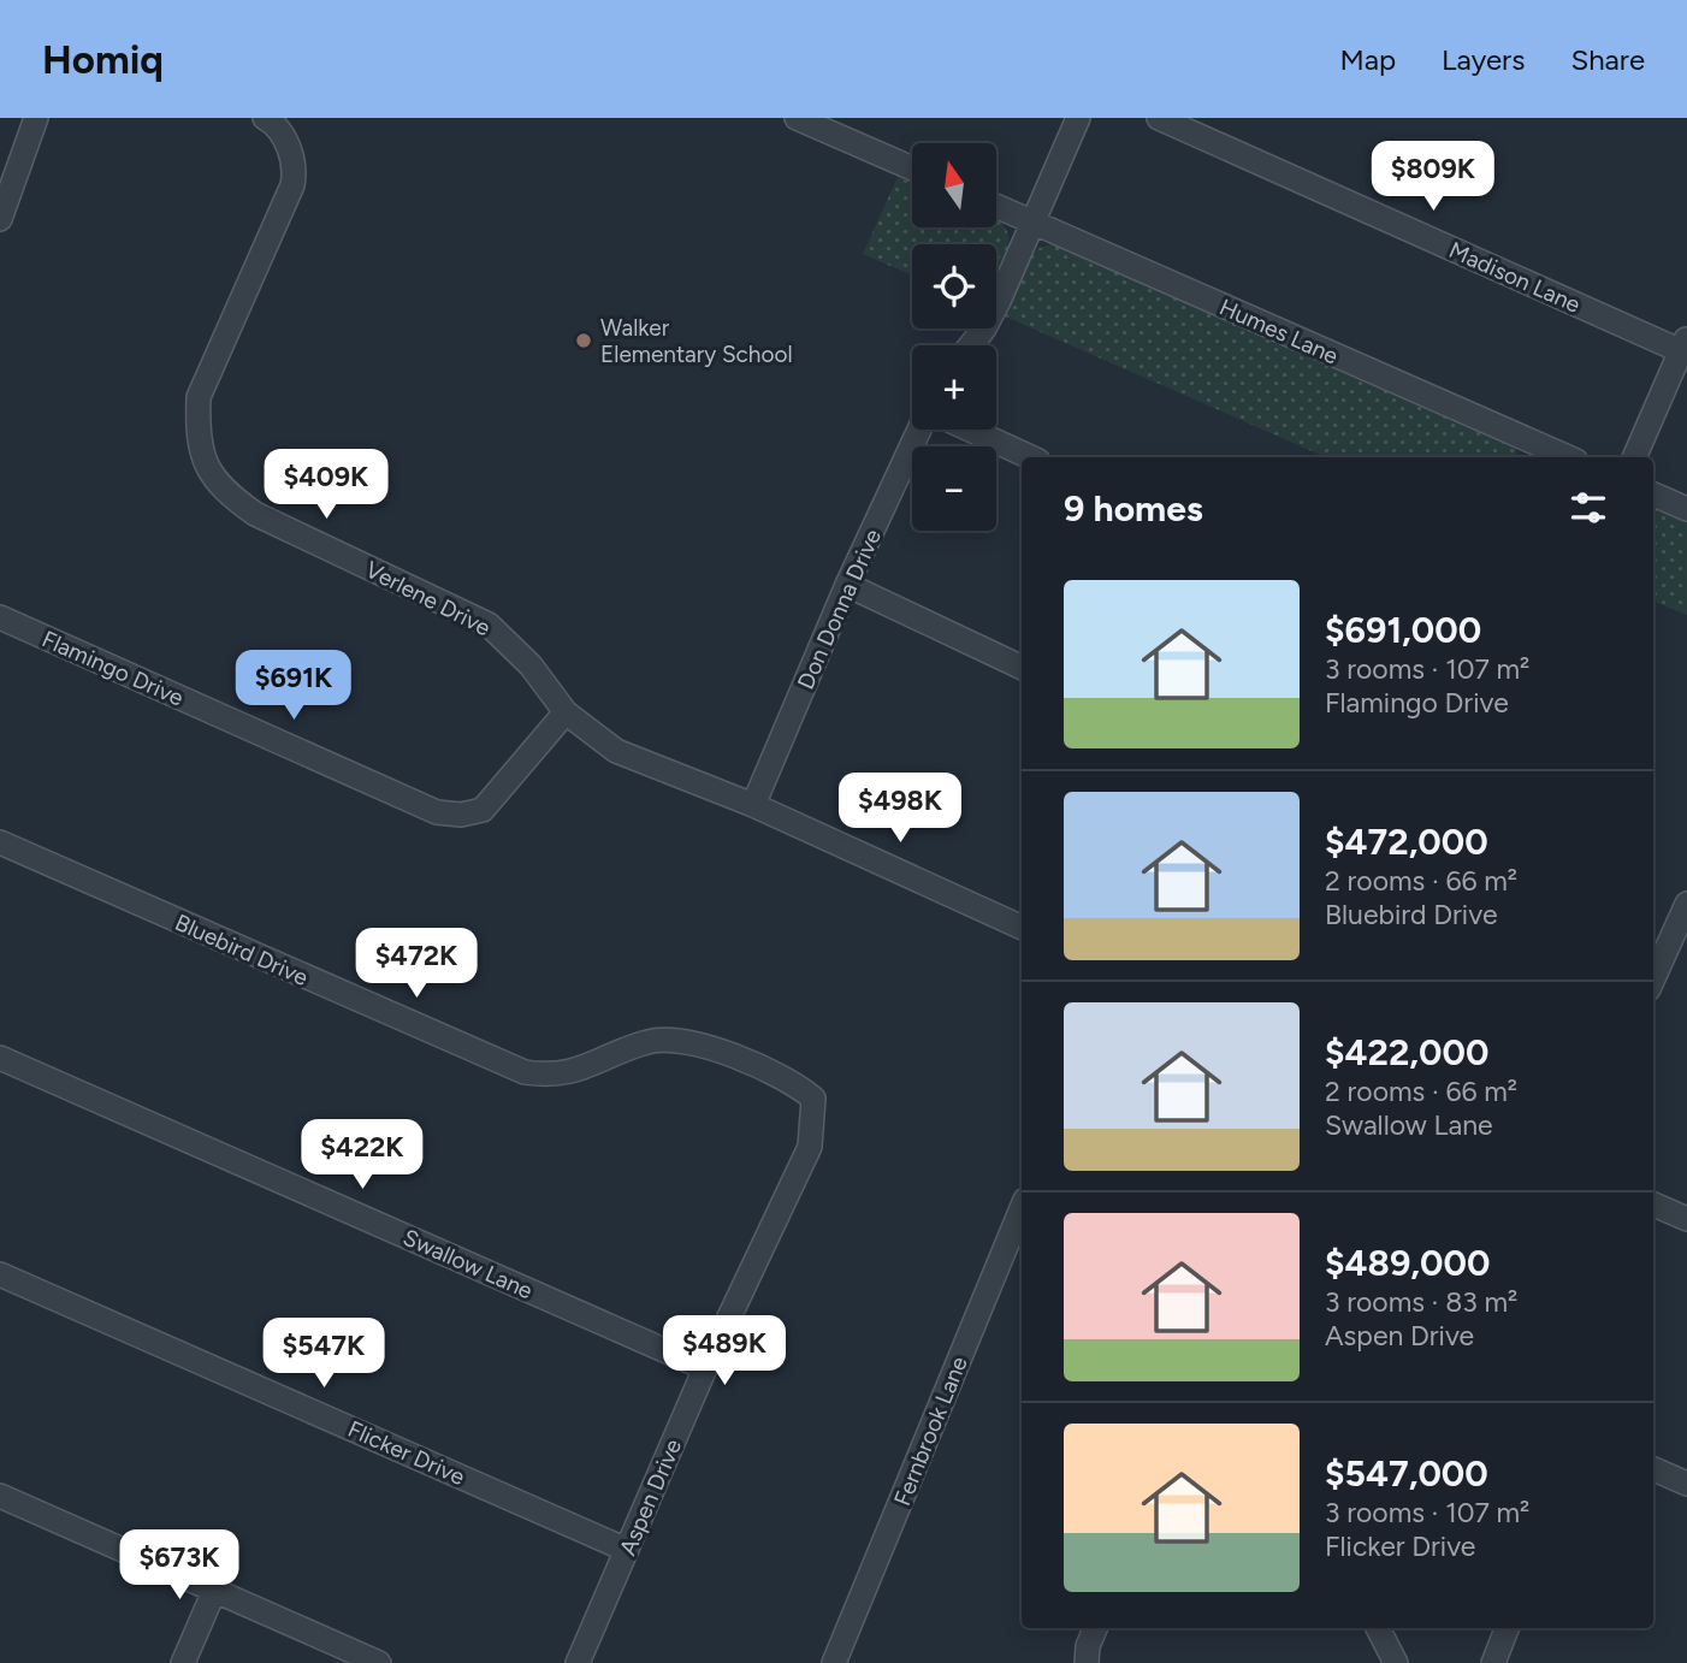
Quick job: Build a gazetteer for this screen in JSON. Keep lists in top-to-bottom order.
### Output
{
  "streets": {
    "street": [
      "Madison Lane",
      "Humes Lane",
      "Verlene Drive",
      "Don Donna Drive",
      "Flamingo Drive",
      "Bluebird Drive",
      "Swallow Lane",
      "Fernbrook Lane",
      "Flicker Drive",
      "Aspen Drive"
    ]
  },
  "crossings": [
    ["Verlene Drive", "Don Donna Drive"],
    ["Verlene Drive", "Flamingo Drive"],
    ["Bluebird Drive", "Aspen Drive"],
    ["Swallow Lane", "Aspen Drive"],
    ["Flicker Drive", "Aspen Drive"]
  ],
  "places": ["Walker Elementary School"],
  "north": "top",
  "page": {
    "header": "Homiq",
    "nav": ["Map", "Layers", "Share"],
    "price": [
      "$809K",
      "$409K",
      "$691K",
      "$498K",
      "$472K",
      "$422K",
      "$489K",
      "$547K",
      "$673K"
    ],
    "map_buttons": ["+", "−"],
    "heading": "9 homes",
    "list": [
      {
        "name": "$691,000",
        "note": "3 rooms · 107 m² · Flamingo Drive"
      },
      {
        "name": "$472,000",
        "note": "2 rooms · 66 m² · Bluebird Drive"
      },
      {
        "name": "$422,000",
        "note": "2 rooms · 66 m² · Swallow Lane"
      },
      {
        "name": "$489,000",
        "note": "3 rooms · 83 m² · Aspen Drive"
      },
      {
        "name": "$547,000",
        "note": "3 rooms · 107 m² · Flicker Drive"
      }
    ]
  }
}
